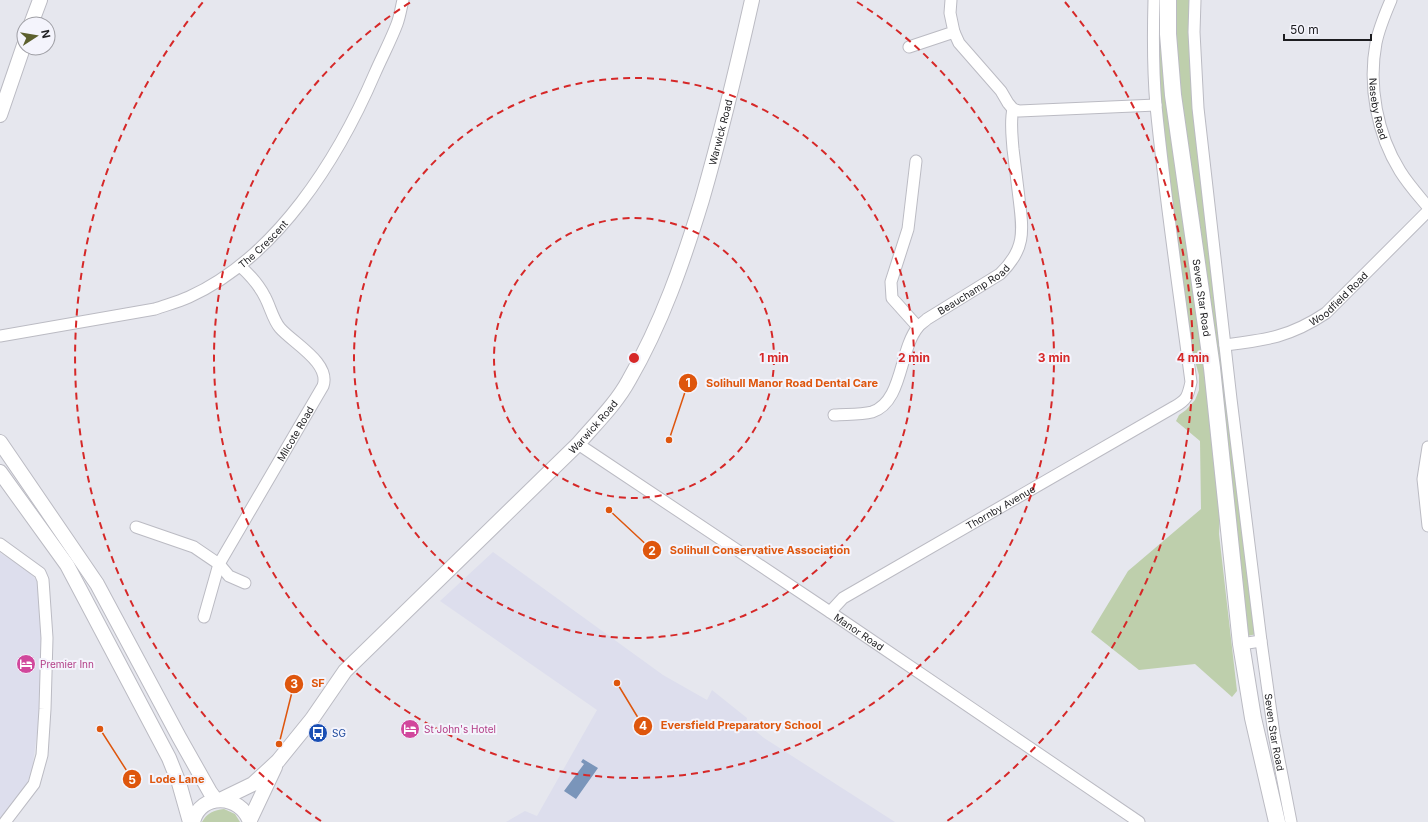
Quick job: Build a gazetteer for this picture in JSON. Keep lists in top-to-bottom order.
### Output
{
  "streets": {
    "highway": ["Seven Star Road"],
    "main road": ["Warwick Road"],
    "street": [
      "Naseby Road",
      "The Crescent",
      "Beauchamp Road",
      "Woodfield Road",
      "Milcote Road",
      "Thornby Avenue",
      "Manor Road"
    ]
  },
  "crossings": [
    ["Warwick Road", "Manor Road"],
    ["The Crescent", "Milcote Road"],
    ["Seven Star Road", "Woodfield Road"],
    ["Thornby Avenue", "Manor Road"]
  ],
  "places": {
    "other": [
      "Solihull Manor Road Dental Care",
      "Solihull Conservative Association",
      "Eversfield Preparatory School",
      "Lode Lane",
      "SF"
    ],
    "hotel": ["Premier Inn", "St John's Hotel"],
    "bus stop": ["SG"]
  },
  "scale_bar": "50 m",
  "north": "right",
  "rings": [
    "1 min",
    "2 min",
    "3 min",
    "4 min"
  ]
}
